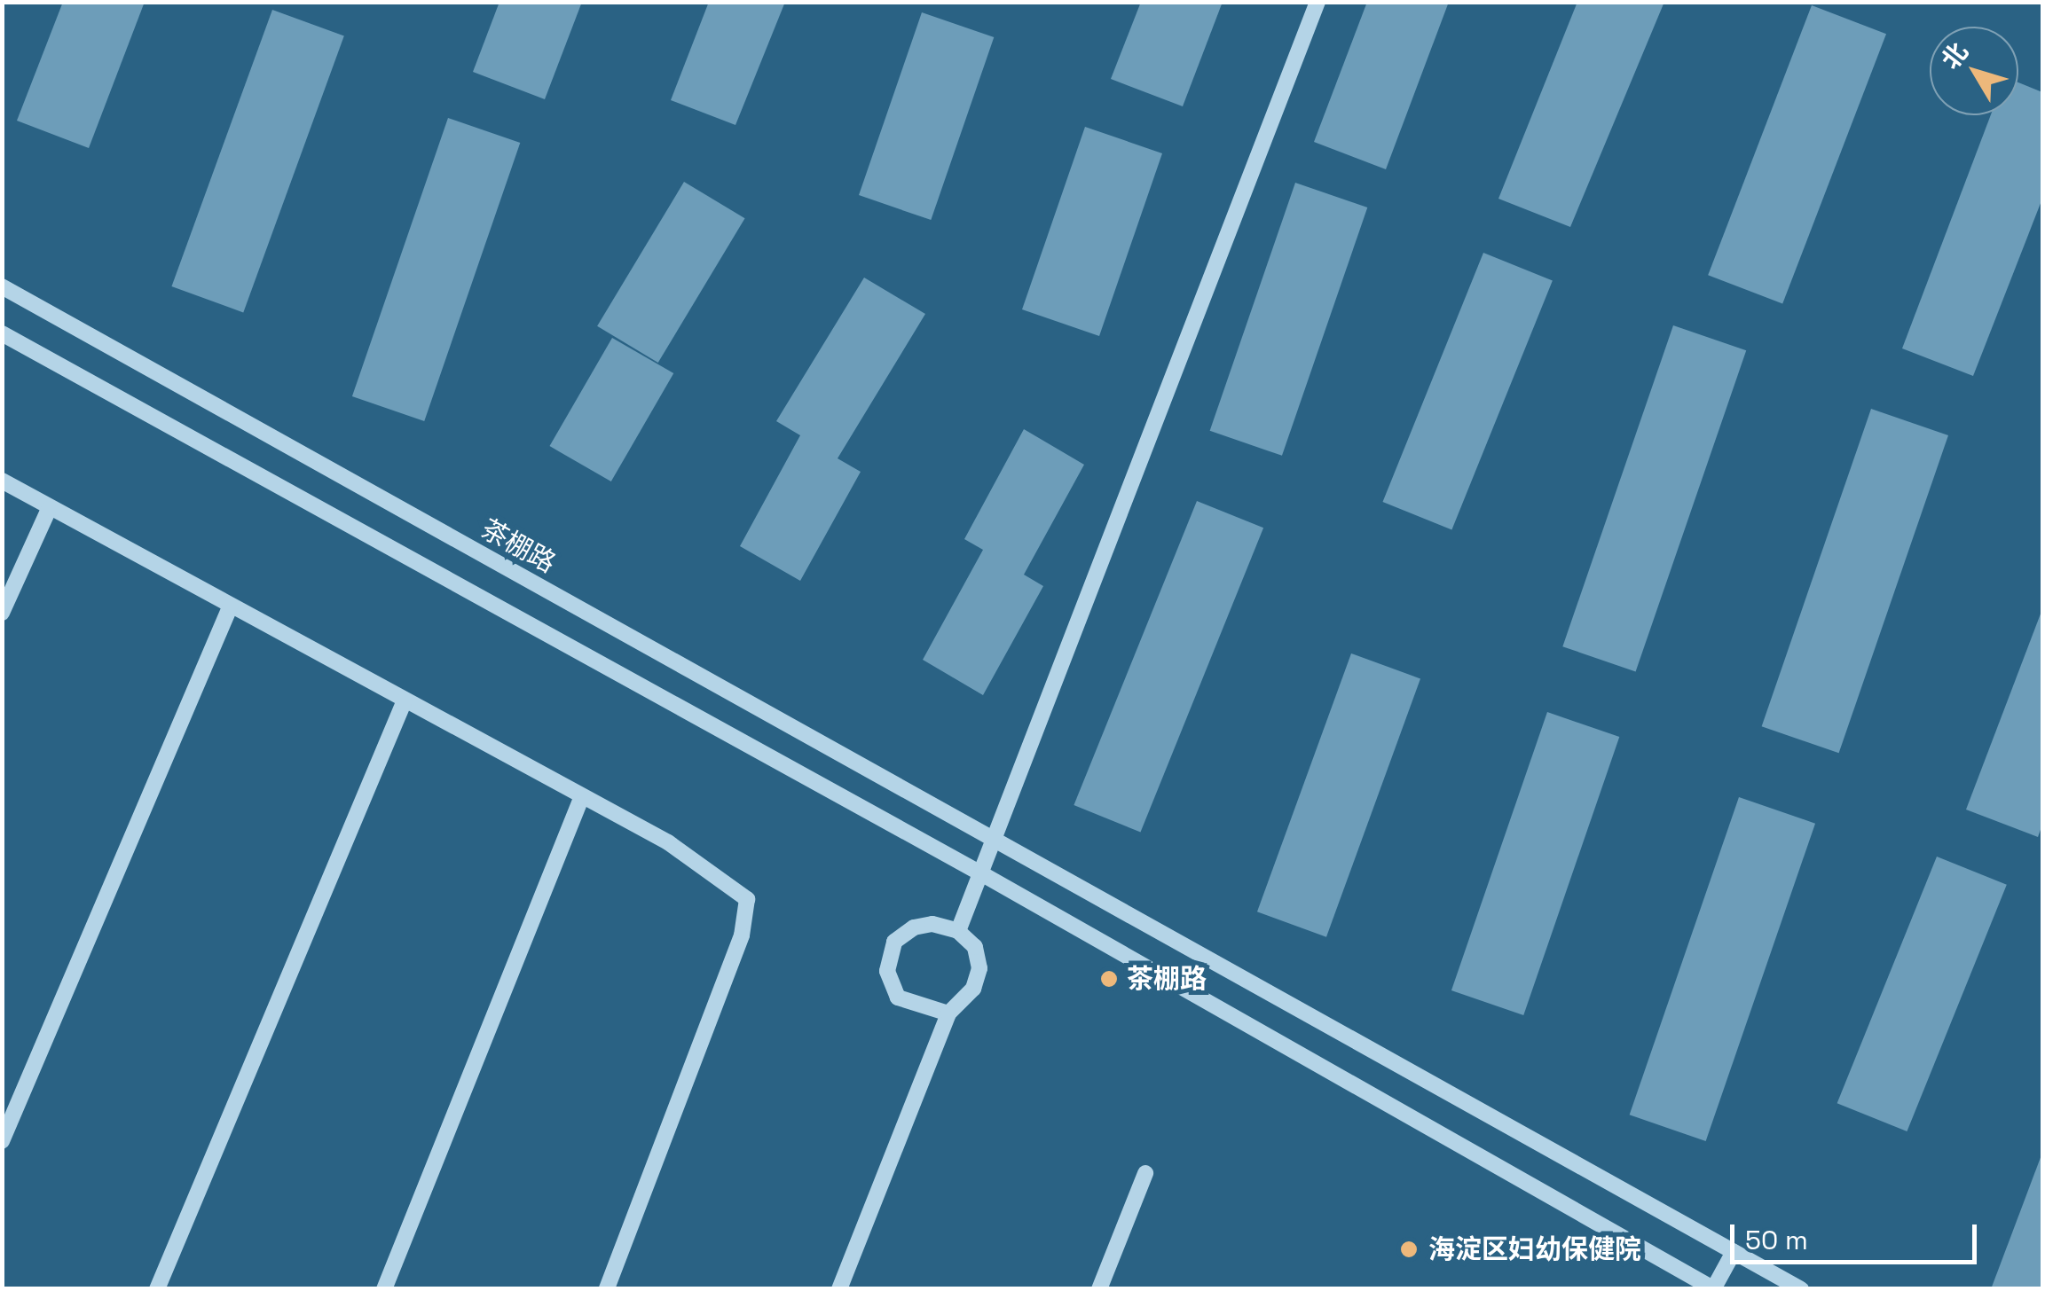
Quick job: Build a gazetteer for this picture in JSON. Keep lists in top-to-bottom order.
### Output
{
  "streets": {
    "street": ["茶棚路"]
  },
  "places": ["茶棚路", "海淀区妇幼保健院"],
  "scale_bar": "50 m",
  "north": "top left"
}
